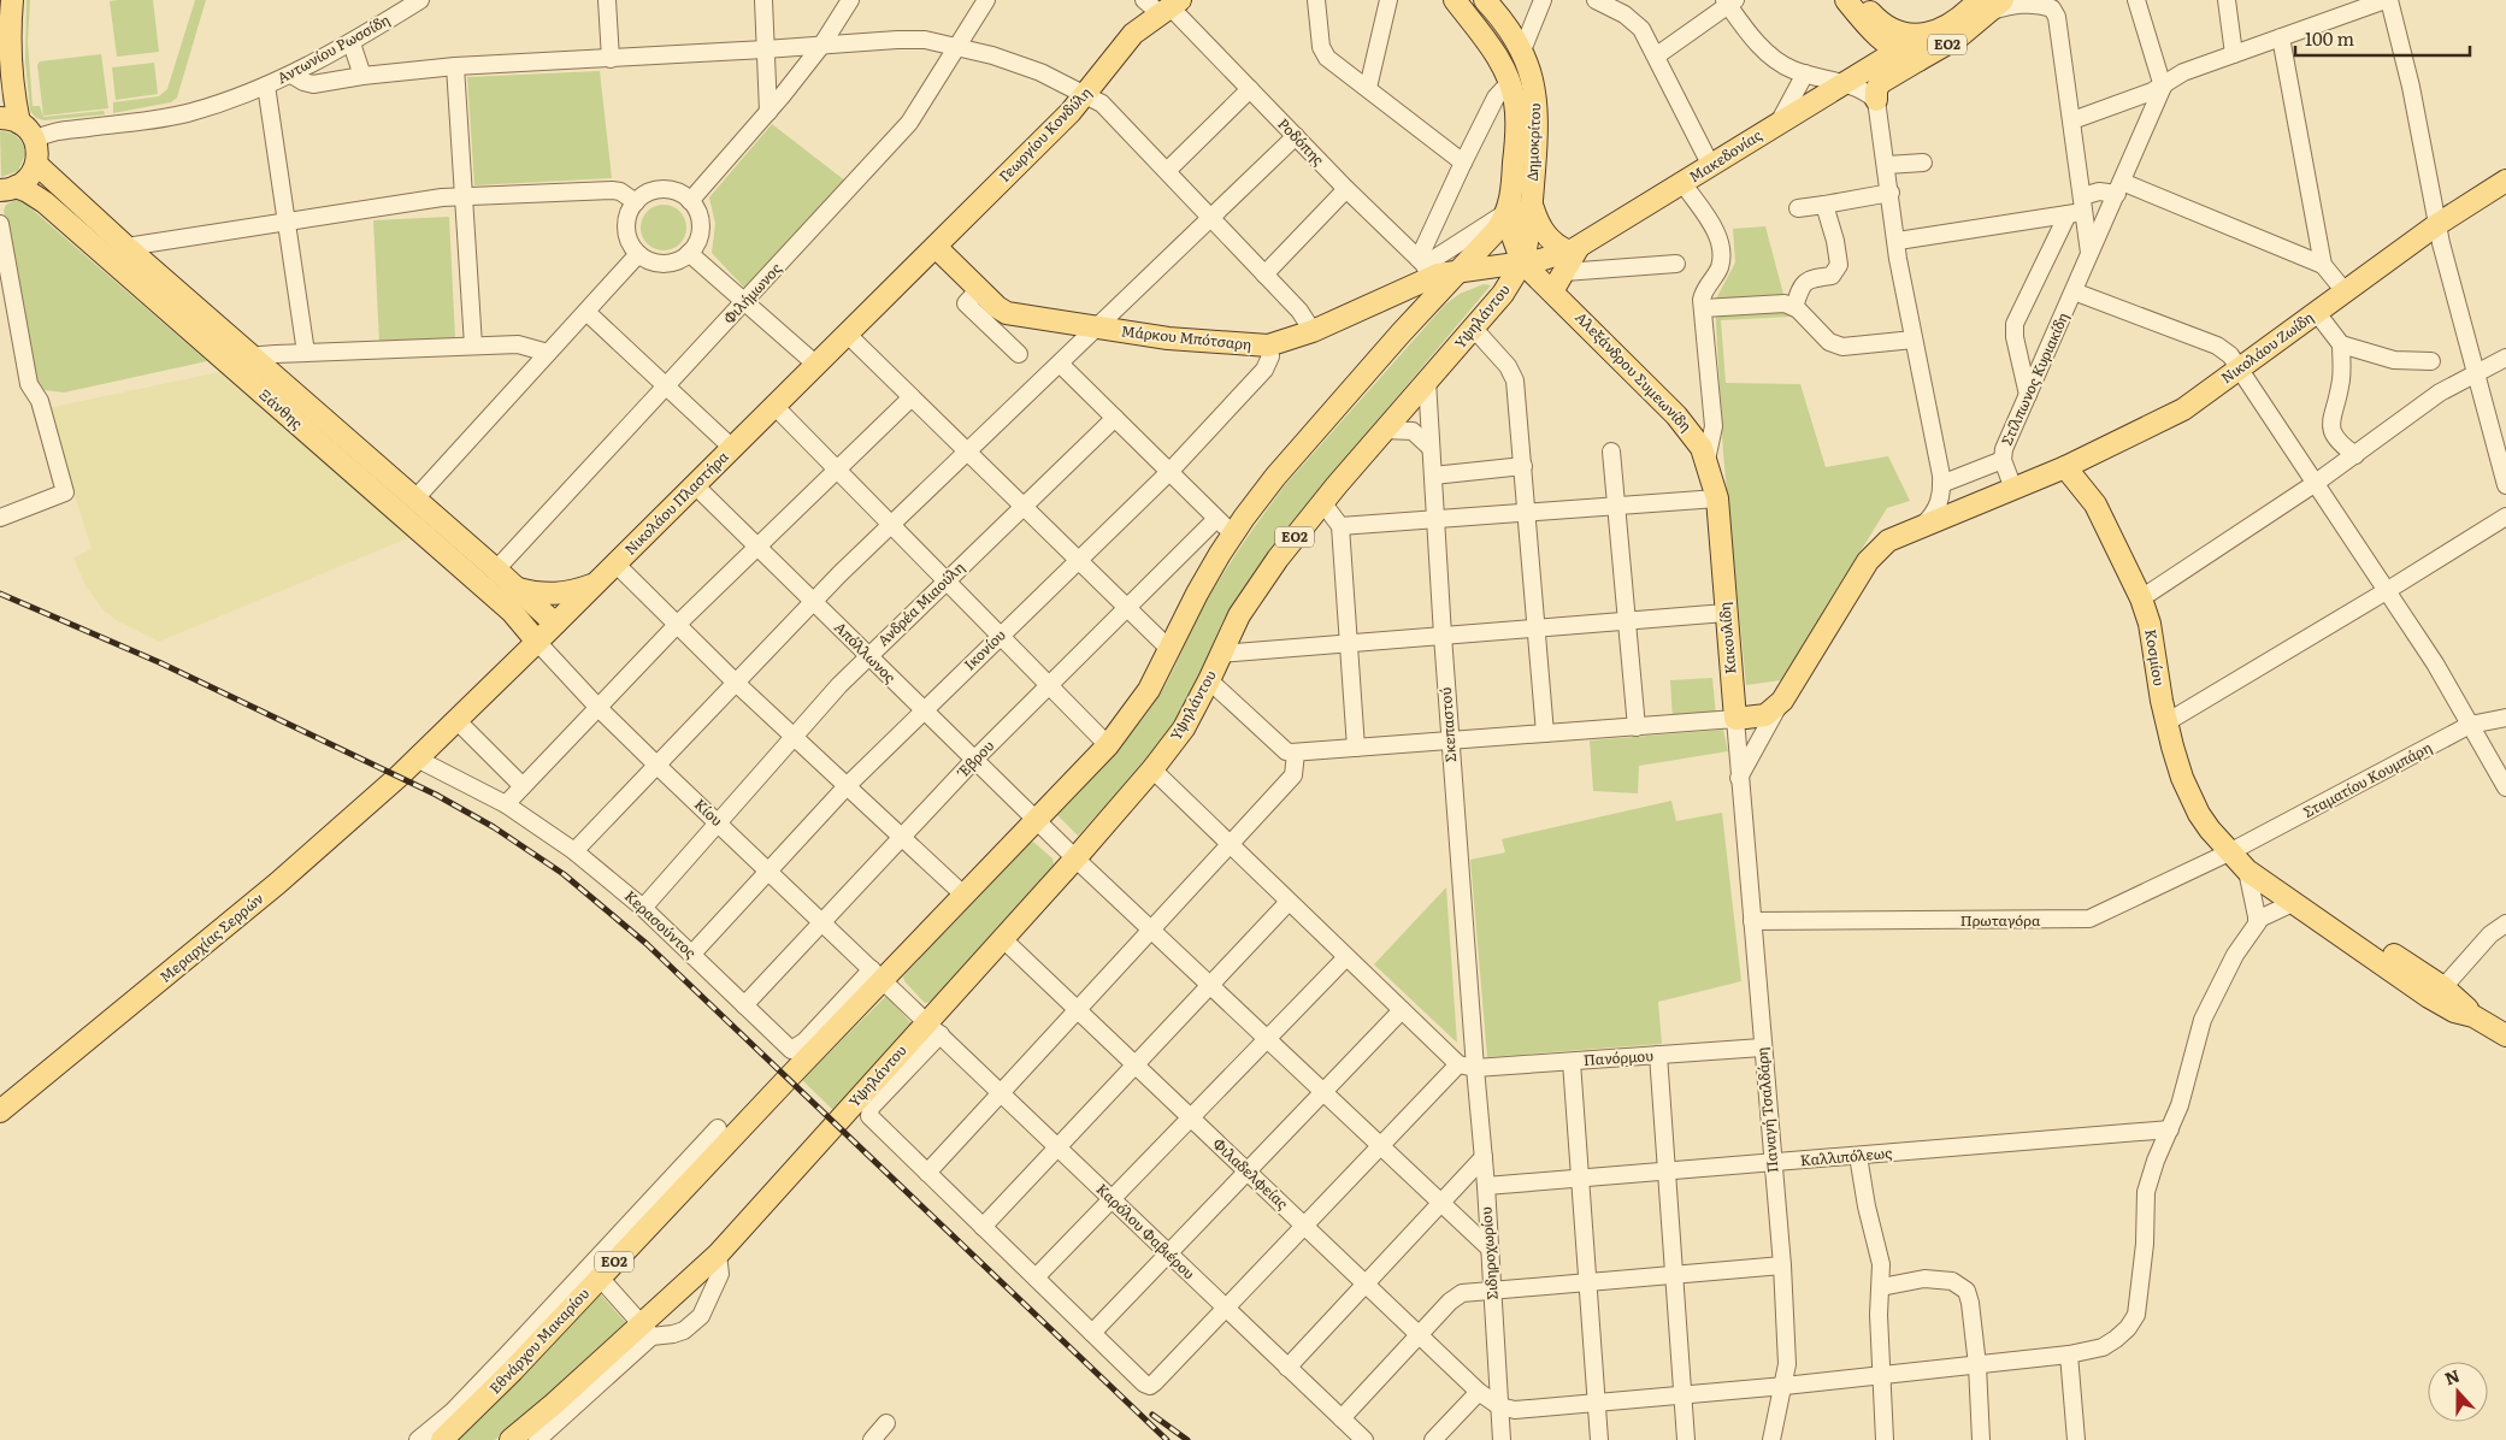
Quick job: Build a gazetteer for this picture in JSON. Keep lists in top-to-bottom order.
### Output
{
  "streets": {
    "main road": [
      "ΕΟ2",
      "Γεωργίου Κονδύλη",
      "Δημοκρίτου",
      "Μακεδονίας",
      "Υψηλάντου",
      "Μάρκου Μπότσαρη",
      "Νικολάου Ζωίδη",
      "Αλεξάνδρου Συμεωνίδη",
      "Ξάνθης",
      "Νικολάου Πλαστήρα",
      "Κακουλίδη",
      "Κοσμίου",
      "Μεραρχίας Σερρών",
      "Εθνάρχου Μακαρίου"
    ],
    "street": [
      "Αντωνίου Ρωσσίδη",
      "Ροδόπης",
      "Φιλήμωνος",
      "Στίλπωνος Κυριακίδη",
      "Ανδρέα Μιαούλη",
      "Ικονίου",
      "Απόλλωνος",
      "Σκεπαστού",
      "Έβρου",
      "Σταματίου Κουμπάρη",
      "Κίου",
      "Πρωταγόρα",
      "Κερασούντος",
      "Πανόρμου",
      "Παναγή Τσαλδάρη",
      "Καλλιπόλεως",
      "Φιλαδελφείας",
      "Καρόλου Φαβιέρου",
      "Σιδηροχωρίου"
    ]
  },
  "crossings": [
    ["ΕΟ2", "Δημοκρίτου"],
    ["ΕΟ2", "Μακεδονίας"],
    ["ΕΟ2", "Υψηλάντου"],
    ["ΕΟ2", "Μάρκου Μπότσαρη"],
    ["ΕΟ2", "Απόλλωνος"],
    ["ΕΟ2", "Κίου"],
    ["ΕΟ2", "Κερασούντος"],
    ["ΕΟ2", "Εθνάρχου Μακαρίου"],
    ["Γεωργίου Κονδύλη", "Ροδόπης"],
    ["Γεωργίου Κονδύλη", "Μάρκου Μπότσαρη"],
    ["Γεωργίου Κονδύλη", "Νικολάου Πλαστήρα"],
    ["Ροδόπης", "Μάρκου Μπότσαρη"],
    ["Δημοκρίτου", "Μακεδονίας"],
    ["Δημοκρίτου", "Υψηλάντου"],
    ["Δημοκρίτου", "Μάρκου Μπότσαρη"],
    ["Δημοκρίτου", "Αλεξάνδρου Συμεωνίδη"],
    ["Μακεδονίας", "Υψηλάντου"],
    ["Μακεδονίας", "Μάρκου Μπότσαρη"],
    ["Μακεδονίας", "Αλεξάνδρου Συμεωνίδη"],
    ["Φιλήμωνος", "Ξάνθης"],
    ["Υψηλάντου", "Μάρκου Μπότσαρη"],
    ["Υψηλάντου", "Αλεξάνδρου Συμεωνίδη"],
    ["Υψηλάντου", "Απόλλωνος"],
    ["Υψηλάντου", "Σκεπαστού"],
    ["Υψηλάντου", "Κίου"],
    ["Υψηλάντου", "Φιλαδελφείας"],
    ["Υψηλάντου", "Καρόλου Φαβιέρου"],
    ["Μάρκου Μπότσαρη", "Αλεξάνδρου Συμεωνίδη"],
    ["Μάρκου Μπότσαρη", "Νικολάου Πλαστήρα"],
    ["Μάρκου Μπότσαρη", "Ικονίου"],
    ["Νικολάου Ζωίδη", "Στίλπωνος Κυριακίδη"],
    ["Νικολάου Ζωίδη", "Κοσμίου"],
    ["Αλεξάνδρου Συμεωνίδη", "Κακουλίδη"],
    ["Ξάνθης", "Νικολάου Πλαστήρα"],
    ["Ξάνθης", "Κίου"],
    ["Νικολάου Πλαστήρα", "Απόλλωνος"],
    ["Νικολάου Πλαστήρα", "Κίου"],
    ["Νικολάου Πλαστήρα", "Κερασούντος"],
    ["Νικολάου Πλαστήρα", "Μεραρχίας Σερρών"],
    ["Ανδρέα Μιαούλη", "Απόλλωνος"],
    ["Ανδρέα Μιαούλη", "Κίου"],
    ["Ανδρέα Μιαούλη", "Κερασούντος"],
    ["Κακουλίδη", "Παναγή Τσαλδάρη"],
    ["Ικονίου", "Απόλλωνος"],
    ["Ικονίου", "Κίου"],
    ["Ικονίου", "Κερασούντος"],
    ["Απόλλωνος", "Έβρου"],
    ["Απόλλωνος", "Σιδηροχωρίου"],
    ["Κοσμίου", "Σταματίου Κουμπάρη"],
    ["Κοσμίου", "Πρωταγόρα"],
    ["Σκεπαστού", "Πανόρμου"],
    ["Σκεπαστού", "Σιδηροχωρίου"],
    ["Έβρου", "Κίου"],
    ["Έβρου", "Κερασούντος"],
    ["Σταματίου Κουμπάρη", "Πρωταγόρα"],
    ["Κίου", "Κερασούντος"],
    ["Κίου", "Καρόλου Φαβιέρου"],
    ["Κίου", "Εθνάρχου Μακαρίου"],
    ["Πρωταγόρα", "Παναγή Τσαλδάρη"],
    ["Κερασούντος", "Μεραρχίας Σερρών"],
    ["Κερασούντος", "Εθνάρχου Μακαρίου"],
    ["Πανόρμου", "Παναγή Τσαλδάρη"],
    ["Πανόρμου", "Σιδηροχωρίου"],
    ["Παναγή Τσαλδάρη", "Καλλιπόλεως"],
    ["Καλλιπόλεως", "Σιδηροχωρίου"],
    ["Φιλαδελφείας", "Σιδηροχωρίου"]
  ],
  "scale_bar": "100 m",
  "north": "top"
}
